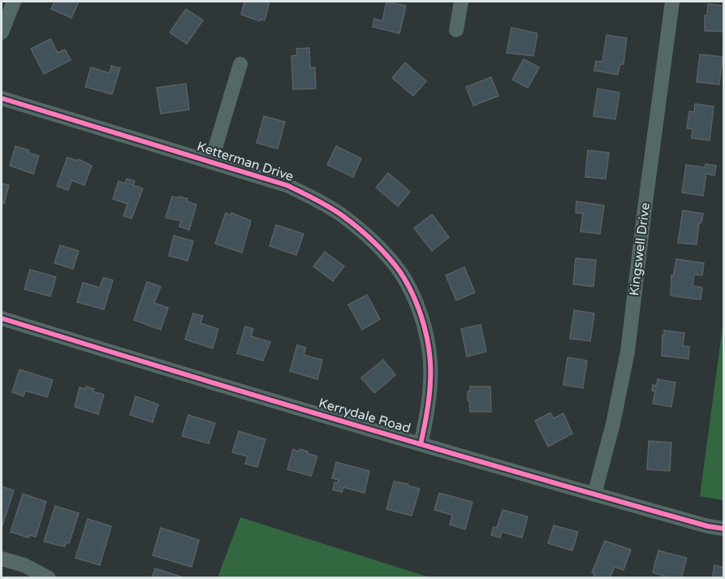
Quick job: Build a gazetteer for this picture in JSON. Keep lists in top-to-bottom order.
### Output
{
  "streets": {
    "street": ["Ketterman Drive", "Kingswell Drive", "Kerrydale Road"]
  },
  "crossings": [
    ["Ketterman Drive", "Kerrydale Road"],
    ["Kingswell Drive", "Kerrydale Road"]
  ]
}
